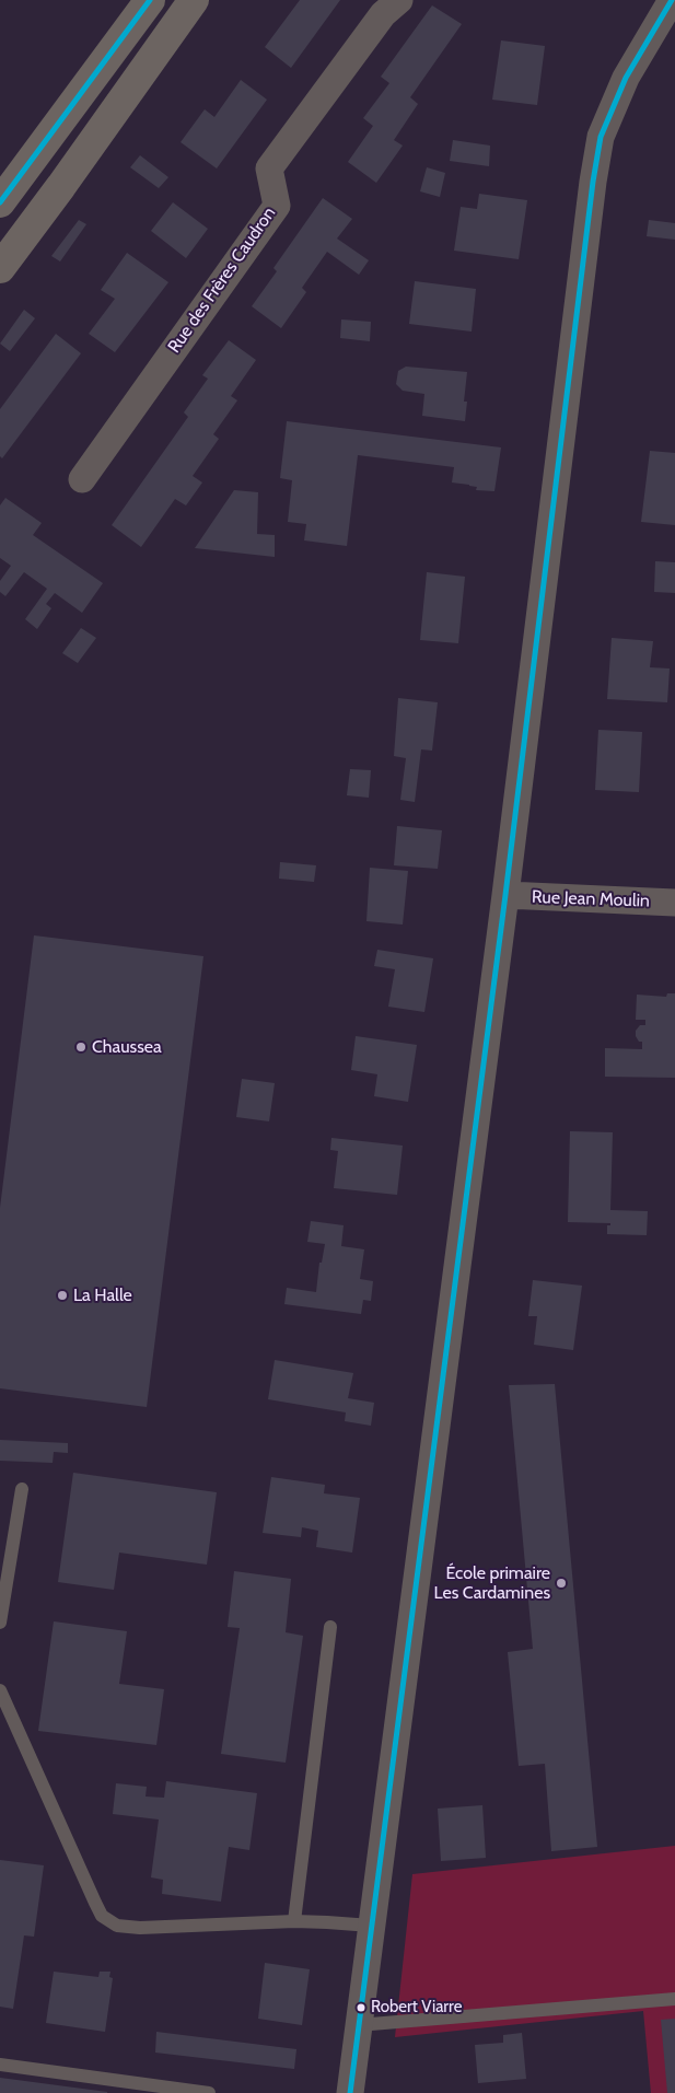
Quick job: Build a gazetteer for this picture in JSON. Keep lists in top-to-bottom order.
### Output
{
  "streets": {
    "street": ["Rue des Frères Caudron", "Rue Jean Moulin"]
  },
  "places": [
    "Chaussea",
    "La Halle",
    "École primaire Les Cardamines",
    "Robert Viarre"
  ]
}
